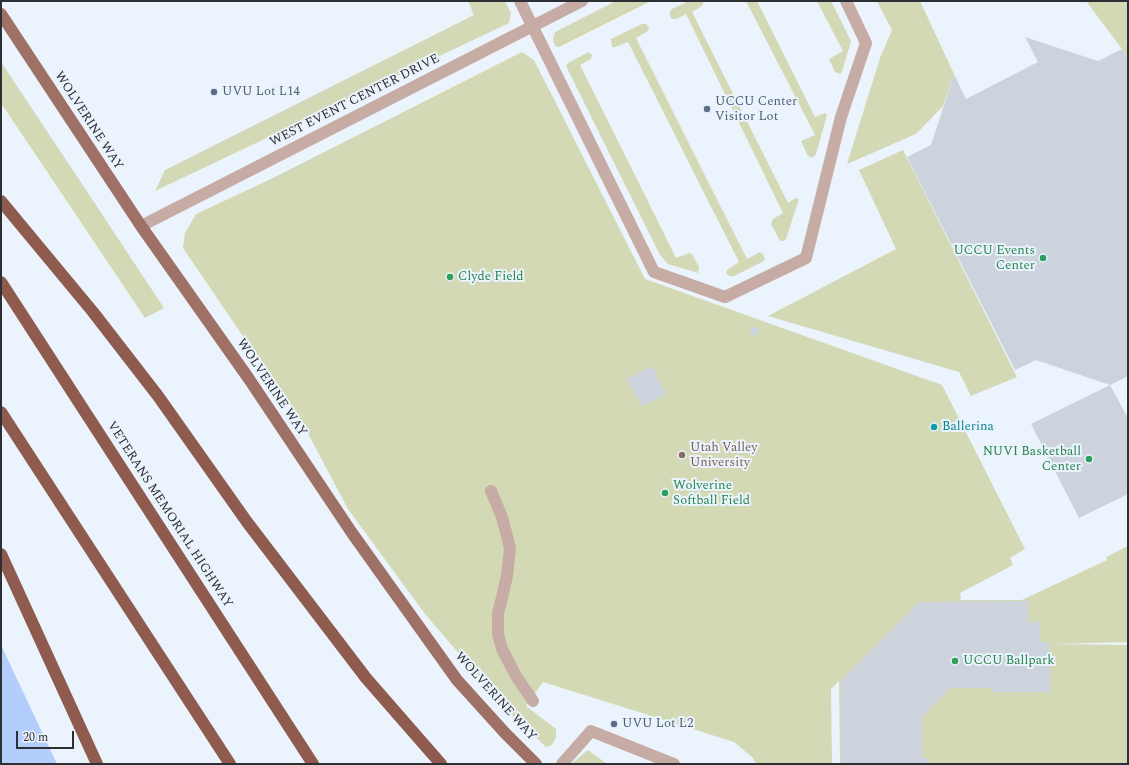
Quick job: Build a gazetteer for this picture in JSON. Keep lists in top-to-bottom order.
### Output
{
  "streets": {
    "highway": ["VETERANS MEMORIAL HIGHWAY"],
    "main road": ["WOLVERINE WAY"],
    "street": ["WEST EVENT CENTER DRIVE"]
  },
  "crossings": [
    ["WEST EVENT CENTER DRIVE", "WOLVERINE WAY"]
  ],
  "places": [
    "UVU Lot L14",
    "UCCU Center Visitor Lot",
    "UCCU Events Center",
    "Clyde Field",
    "Ballerina",
    "Utah Valley University",
    "NUVI Basketball Center",
    "Wolverine Softball Field",
    "UCCU Ballpark",
    "UVU Lot L2"
  ],
  "scale_bar": "20 m"
}
